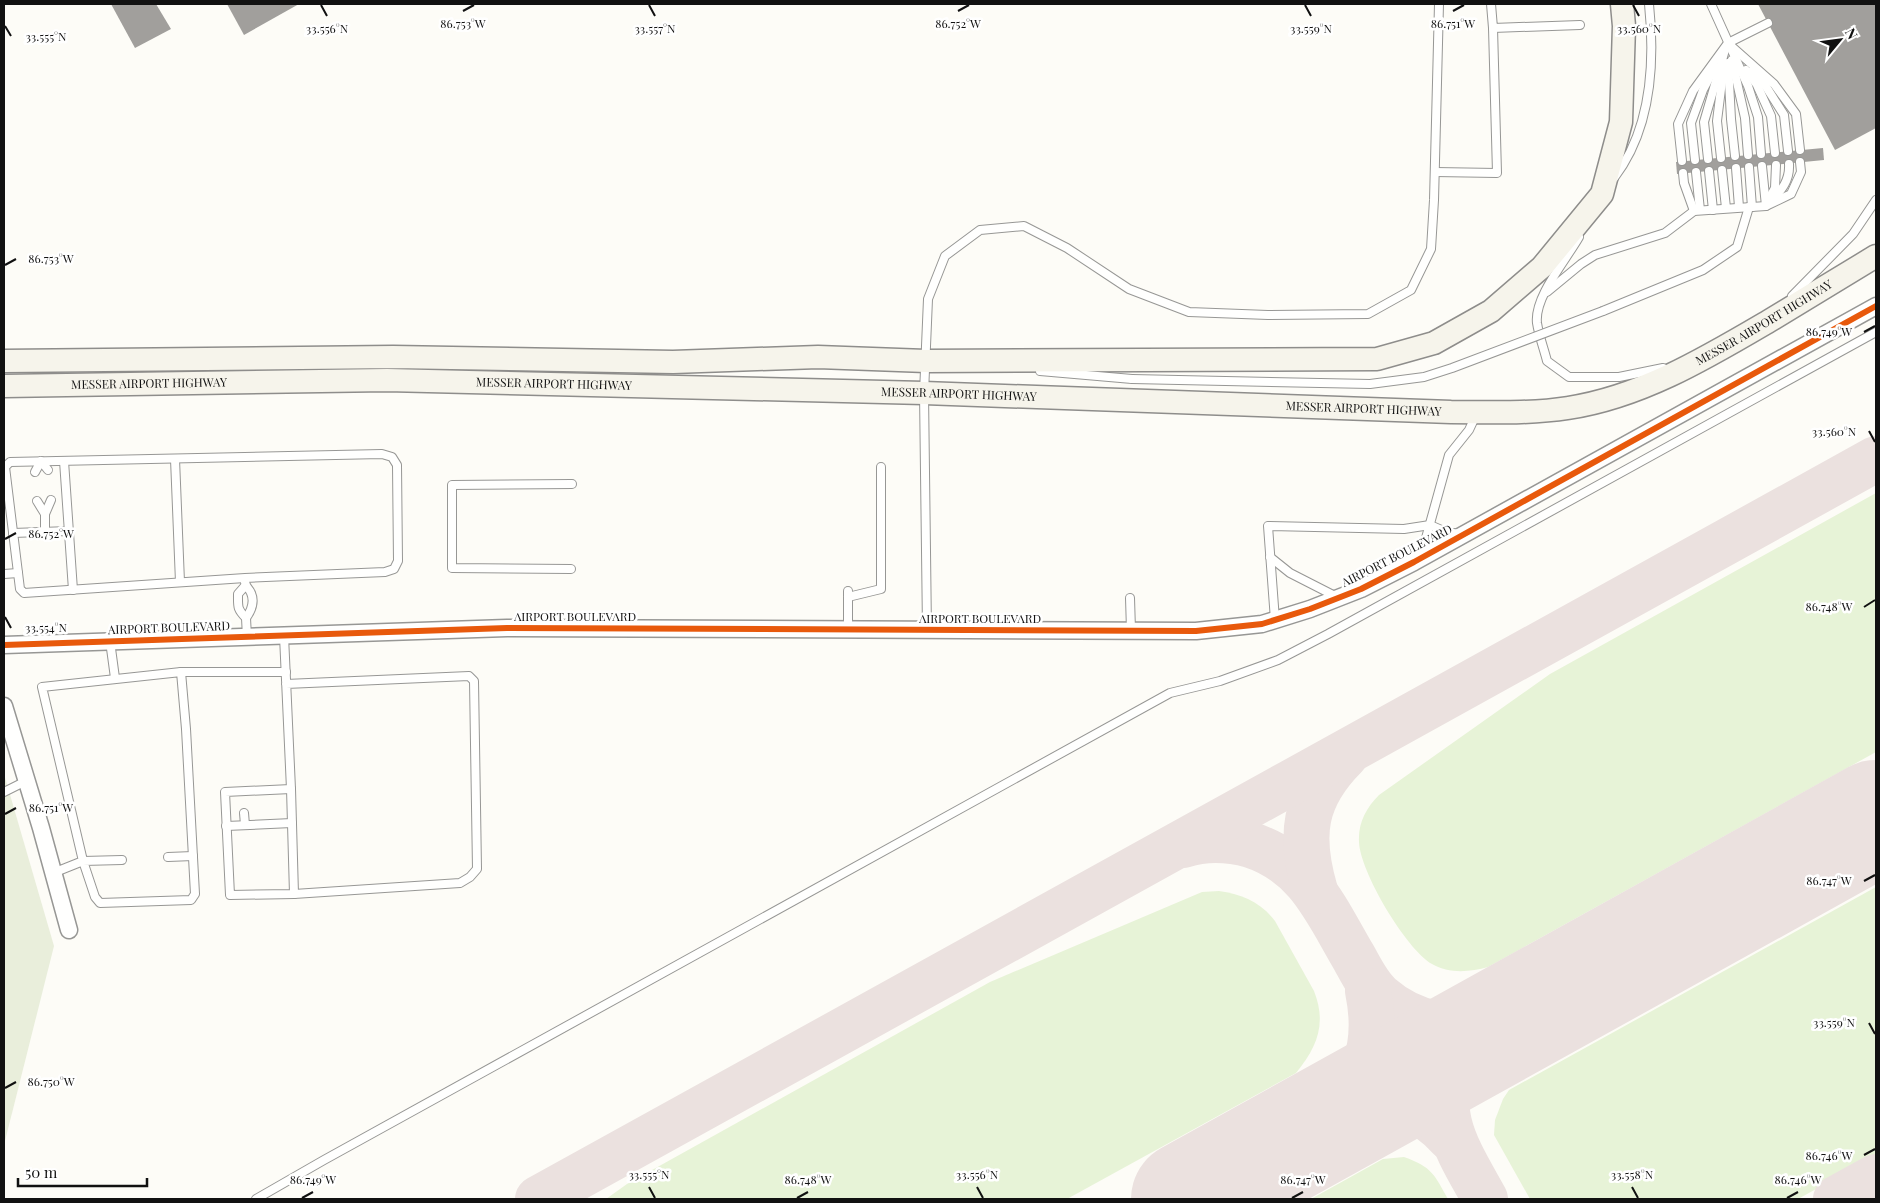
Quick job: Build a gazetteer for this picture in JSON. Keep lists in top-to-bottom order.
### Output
{
  "streets": {
    "main road": ["MESSER AIRPORT HIGHWAY"],
    "street": ["AIRPORT BOULEVARD"]
  },
  "scale_bar": "50 m",
  "north": "top right",
  "coordinates": [
    "86.753°W",
    "86.752°W",
    "86.751°W",
    "33.556°N",
    "33.557°N",
    "33.559°N",
    "33.560°N",
    "33.555°N",
    "86.749°W",
    "86.748°W",
    "33.554°N",
    "86.747°W",
    "86.750°W",
    "86.746°W",
    "33.558°N"
  ]
}
